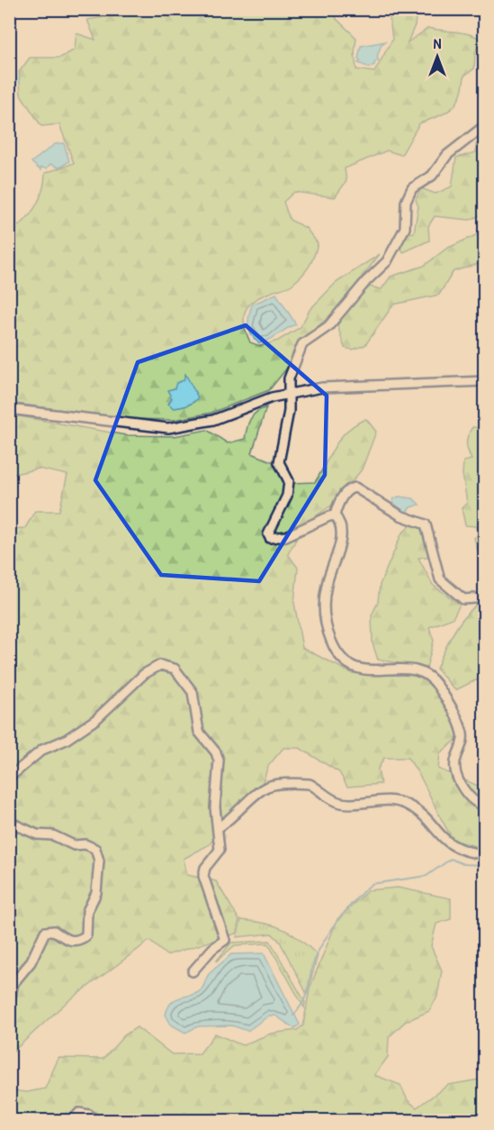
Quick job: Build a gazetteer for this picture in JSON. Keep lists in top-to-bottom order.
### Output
{
  "north": "top"
}
